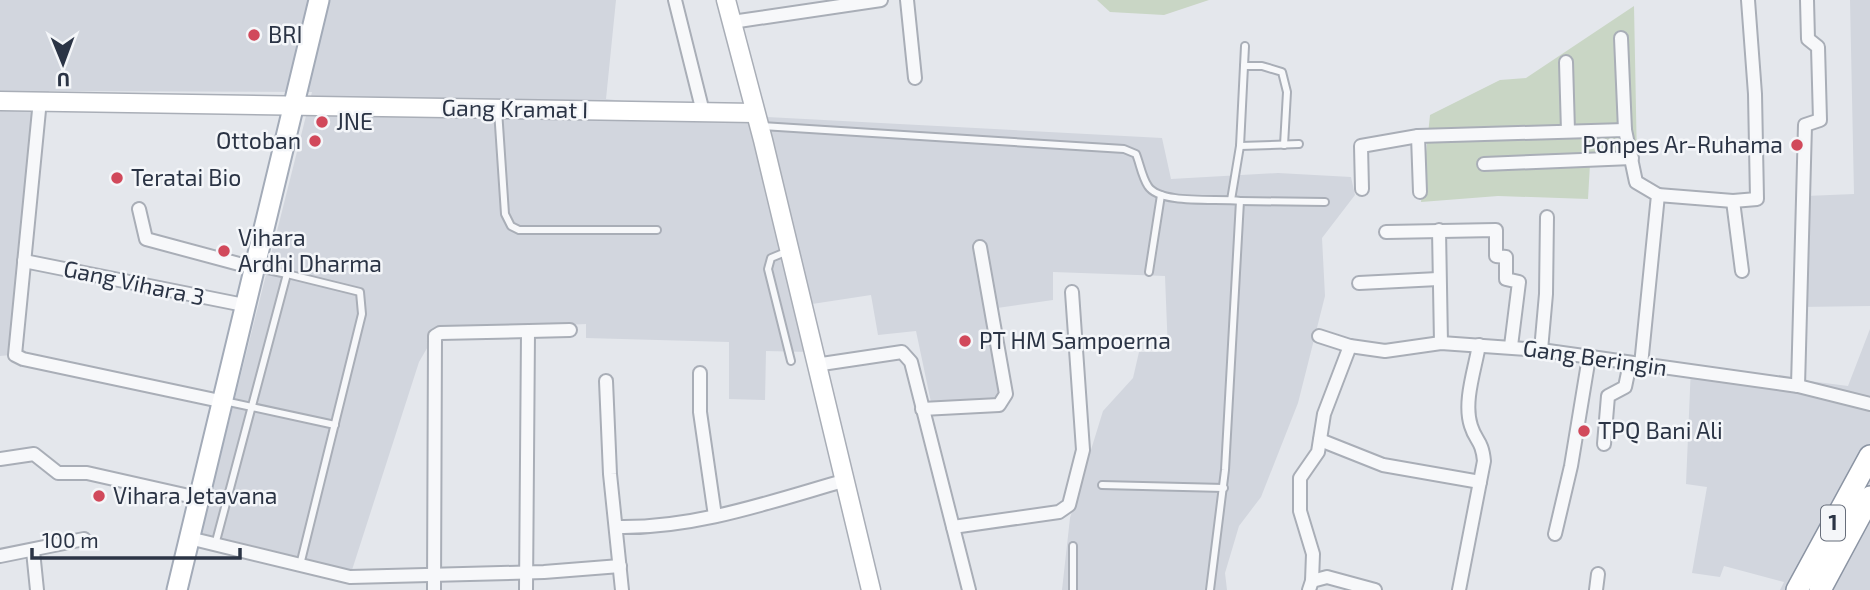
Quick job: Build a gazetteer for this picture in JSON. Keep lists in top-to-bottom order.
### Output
{
  "streets": {
    "highway": ["1"],
    "street": ["Gang Kramat I", "Gang Vihara 3", "Gang Beringin"]
  },
  "places": [
    "BRI",
    "JNE",
    "Ottoban",
    "Ponpes Ar-Ruhama",
    "Teratai Bio",
    "Vihara Ardhi Dharma",
    "PT HM Sampoerna",
    "TPQ Bani Ali",
    "Vihara Jetavana"
  ],
  "scale_bar": "100 m",
  "north": "bottom"
}
